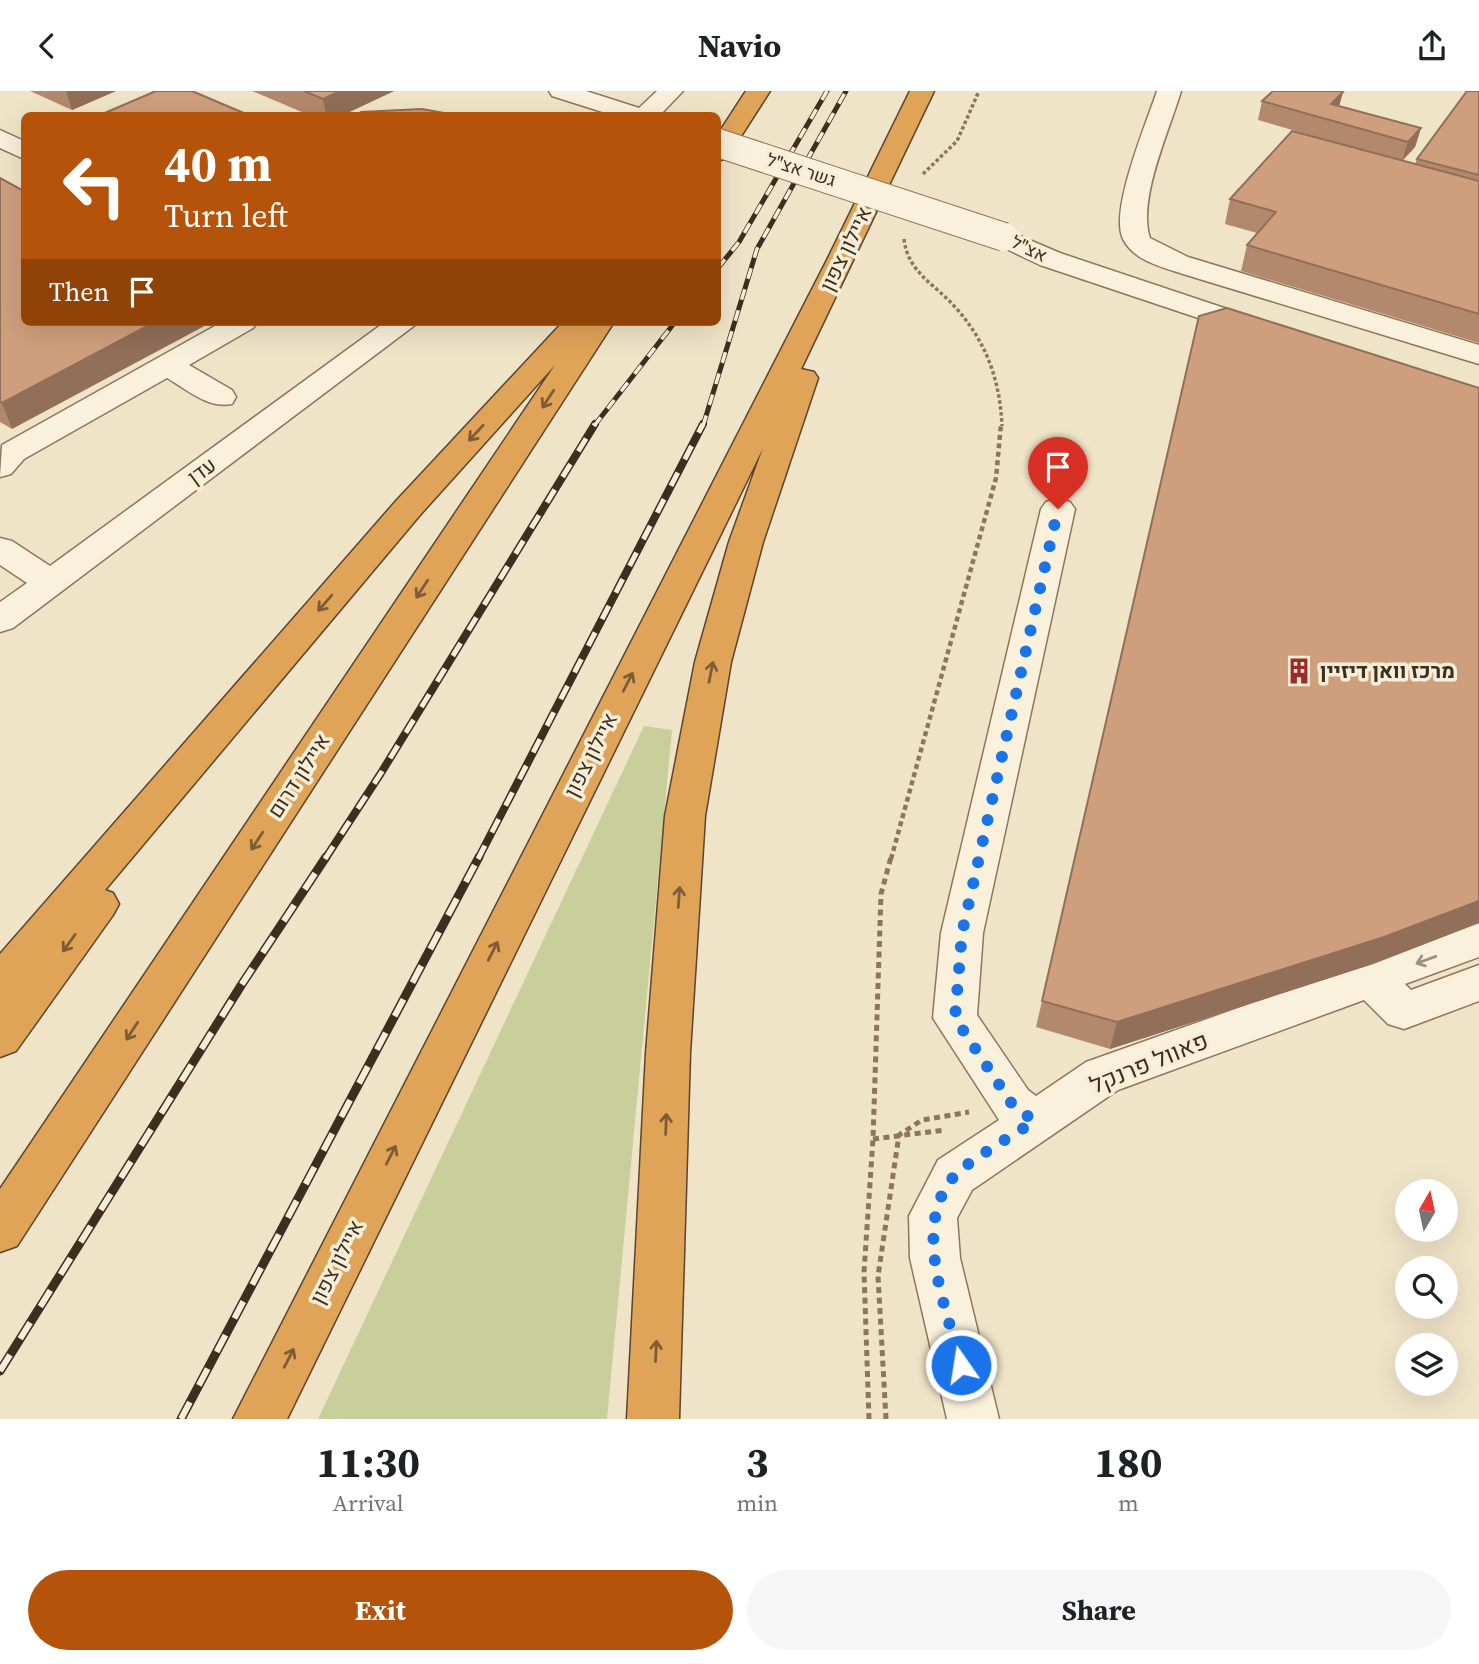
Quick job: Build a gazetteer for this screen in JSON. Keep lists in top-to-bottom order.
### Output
{
  "streets": {
    "highway": ["איילון צפון", "איילון דרום"],
    "street": [
      "גשר אצ\"ל",
      "אצ\"ל",
      "עדן",
      "פאוול פרנקל"
    ]
  },
  "crossings": [
    ["גשר אצ\"ל", "אצ\"ל"]
  ],
  "places": {
    "building": ["מרכז וואן דיזיין"]
  },
  "north": "top",
  "page": {
    "header": "Navio",
    "turn": ["40 m", "Turn left"],
    "then": "Then",
    "eta": [
      "11:30",
      "Arrival",
      "3",
      "min",
      "180",
      "m"
    ],
    "buttons": ["Exit", "Share"]
  }
}
